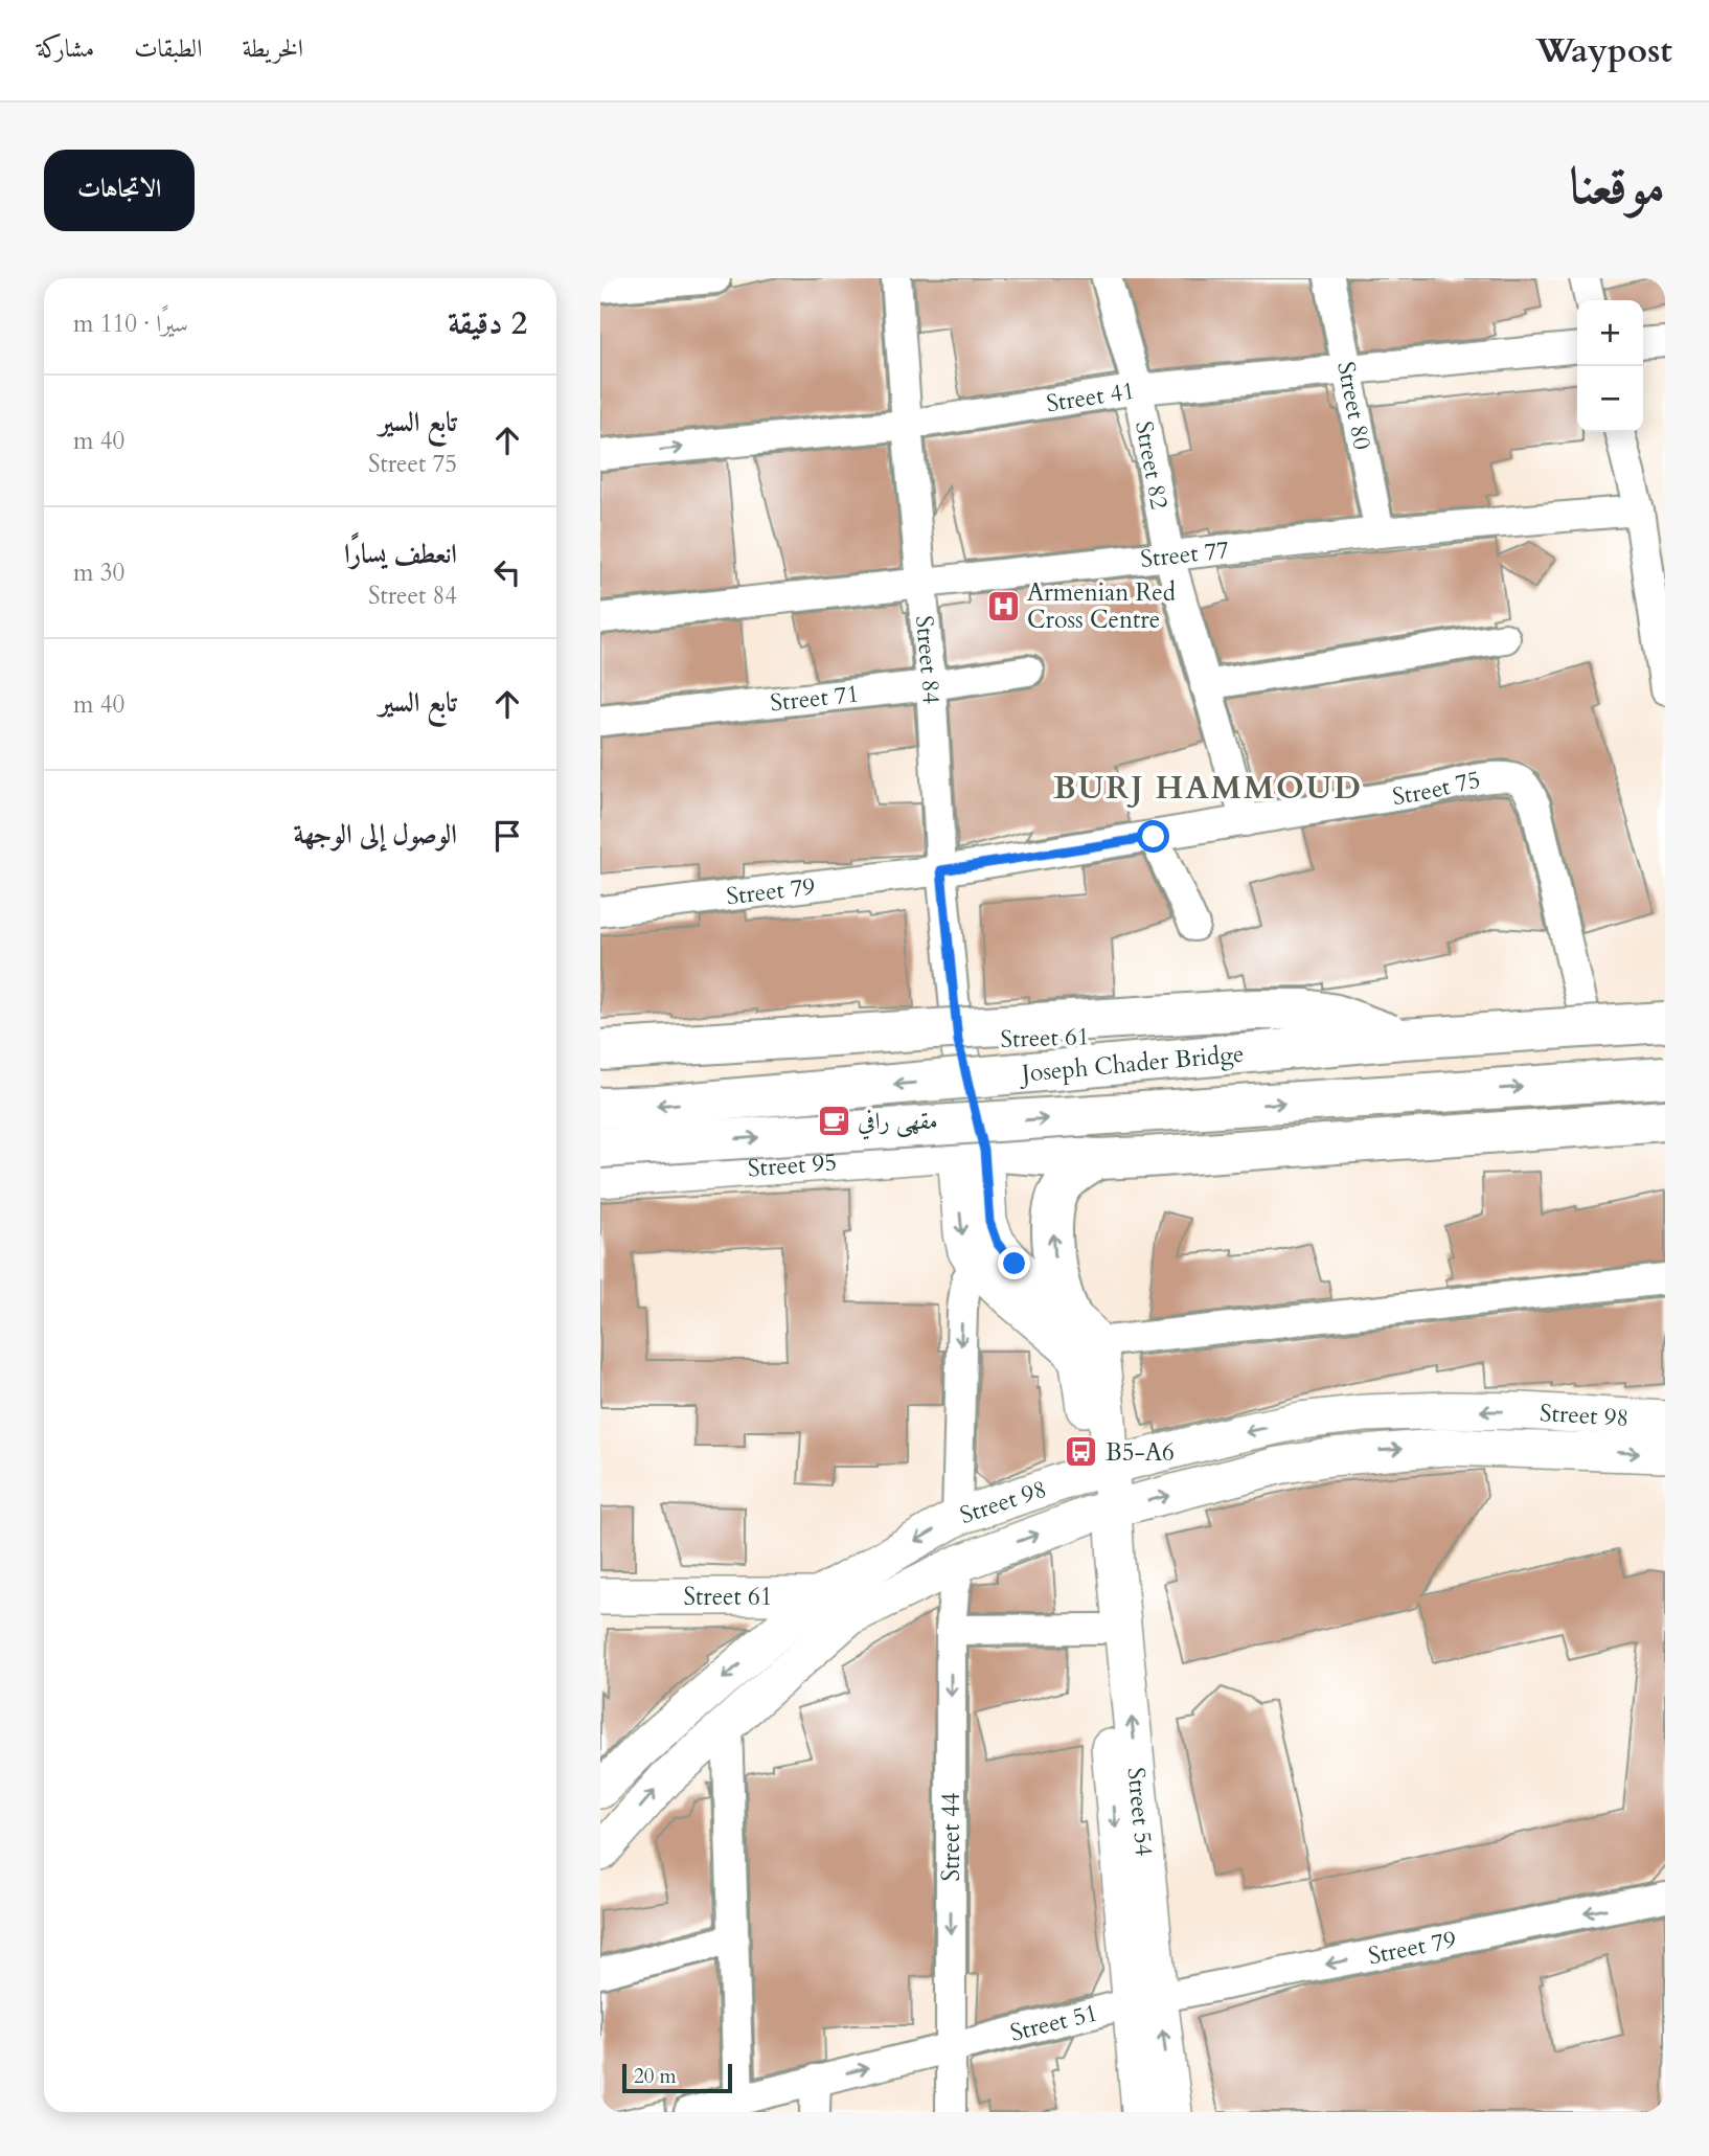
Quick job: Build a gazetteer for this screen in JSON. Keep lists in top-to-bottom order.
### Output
{
  "streets": {
    "highway": ["Joseph Chader Bridge"],
    "street": [
      "Street 41",
      "Street 80",
      "Street 82",
      "Street 77",
      "Street 84",
      "Street 71",
      "Street 75",
      "Street 79",
      "Street 61",
      "Street 95",
      "Street 98",
      "Street 54",
      "Street 44",
      "Street 51"
    ]
  },
  "crossings": [
    ["Street 41", "Street 80"],
    ["Street 41", "Street 82"],
    ["Street 41", "Street 84"],
    ["Street 80", "Street 77"],
    ["Street 82", "Street 77"],
    ["Street 82", "Street 75"],
    ["Street 77", "Street 84"],
    ["Street 84", "Street 71"],
    ["Street 84", "Street 75"],
    ["Street 84", "Street 79"],
    ["Street 84", "Street 61"],
    ["Street 75", "Street 79"],
    ["Street 75", "Street 61"],
    ["Street 79", "Street 54"],
    ["Street 79", "Street 51"],
    ["Street 61", "Street 98"],
    ["Street 98", "Street 54"],
    ["Street 98", "Street 44"],
    ["Street 54", "Street 51"],
    ["Street 44", "Street 51"]
  ],
  "one_way": ["Street 79"],
  "districts": ["BURJ HAMMOUD"],
  "places": {
    "hospital": ["Armenian Red Cross Centre"],
    "cafe": ["مقهى رافي"],
    "bus stop": ["B5-A6"]
  },
  "scale_bar": "20 m",
  "page": {
    "header": "Waypost",
    "nav": ["الخريطة", "الطبقات", "مشاركة"],
    "title": "موقعنا",
    "buttons": "الاتجاهات",
    "heading": ["2 دقيقة", "سيرًا · 110 m"],
    "map_buttons": ["+", "−"],
    "list": [
      ["تابع السير", "Street 75", "40 m"],
      ["انعطف يسارًا", "Street 84", "30 m"],
      ["تابع السير", "40 m"],
      "الوصول إلى الوجهة"
    ],
    "scale": "20 m"
  }
}
